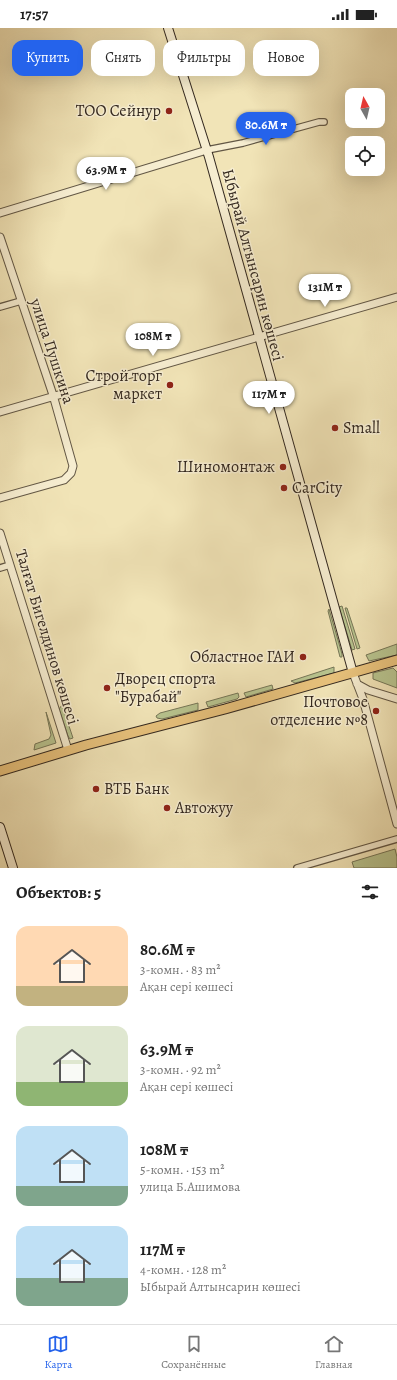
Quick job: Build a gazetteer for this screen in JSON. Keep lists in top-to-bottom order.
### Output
{
  "streets": {
    "main road": ["Ыбырай Алтынсарин көшесі"],
    "street": ["улица Пушкина", "Талғат Бигелдинов көшесі"]
  },
  "places": [
    "ТОО Сейнур",
    "Строй торг маркет",
    "Small",
    "Шиномонтаж",
    "CarCity",
    "Областное ГАИ",
    "Дворец спорта \"Бурабай\"",
    "Почтовое отделение №8",
    "ВТБ Банк",
    "Автожуу"
  ],
  "north": "top",
  "page": {
    "status": "17:57",
    "chip": [
      "Купить",
      "Снять",
      "Фильтры",
      "Новое"
    ],
    "price": [
      "80.6M ₸",
      "63.9M ₸",
      "131M ₸",
      "108M ₸",
      "117M ₸"
    ],
    "heading": "Объектов: 5",
    "list": [
      {
        "name": "80.6M ₸",
        "note": "3-комн. · 83 m² · Ақан сері көшесі"
      },
      {
        "name": "63.9M ₸",
        "note": "3-комн. · 92 m² · Ақан сері көшесі"
      },
      {
        "name": "108M ₸",
        "note": "5-комн. · 153 m² · улица Б.Ашимова"
      },
      {
        "name": "117M ₸",
        "note": "4-комн. · 128 m² · Ыбырай Алтынсарин көшесі"
      }
    ],
    "tabs": ["Карта", "Сохранённые", "Главная"]
  }
}
